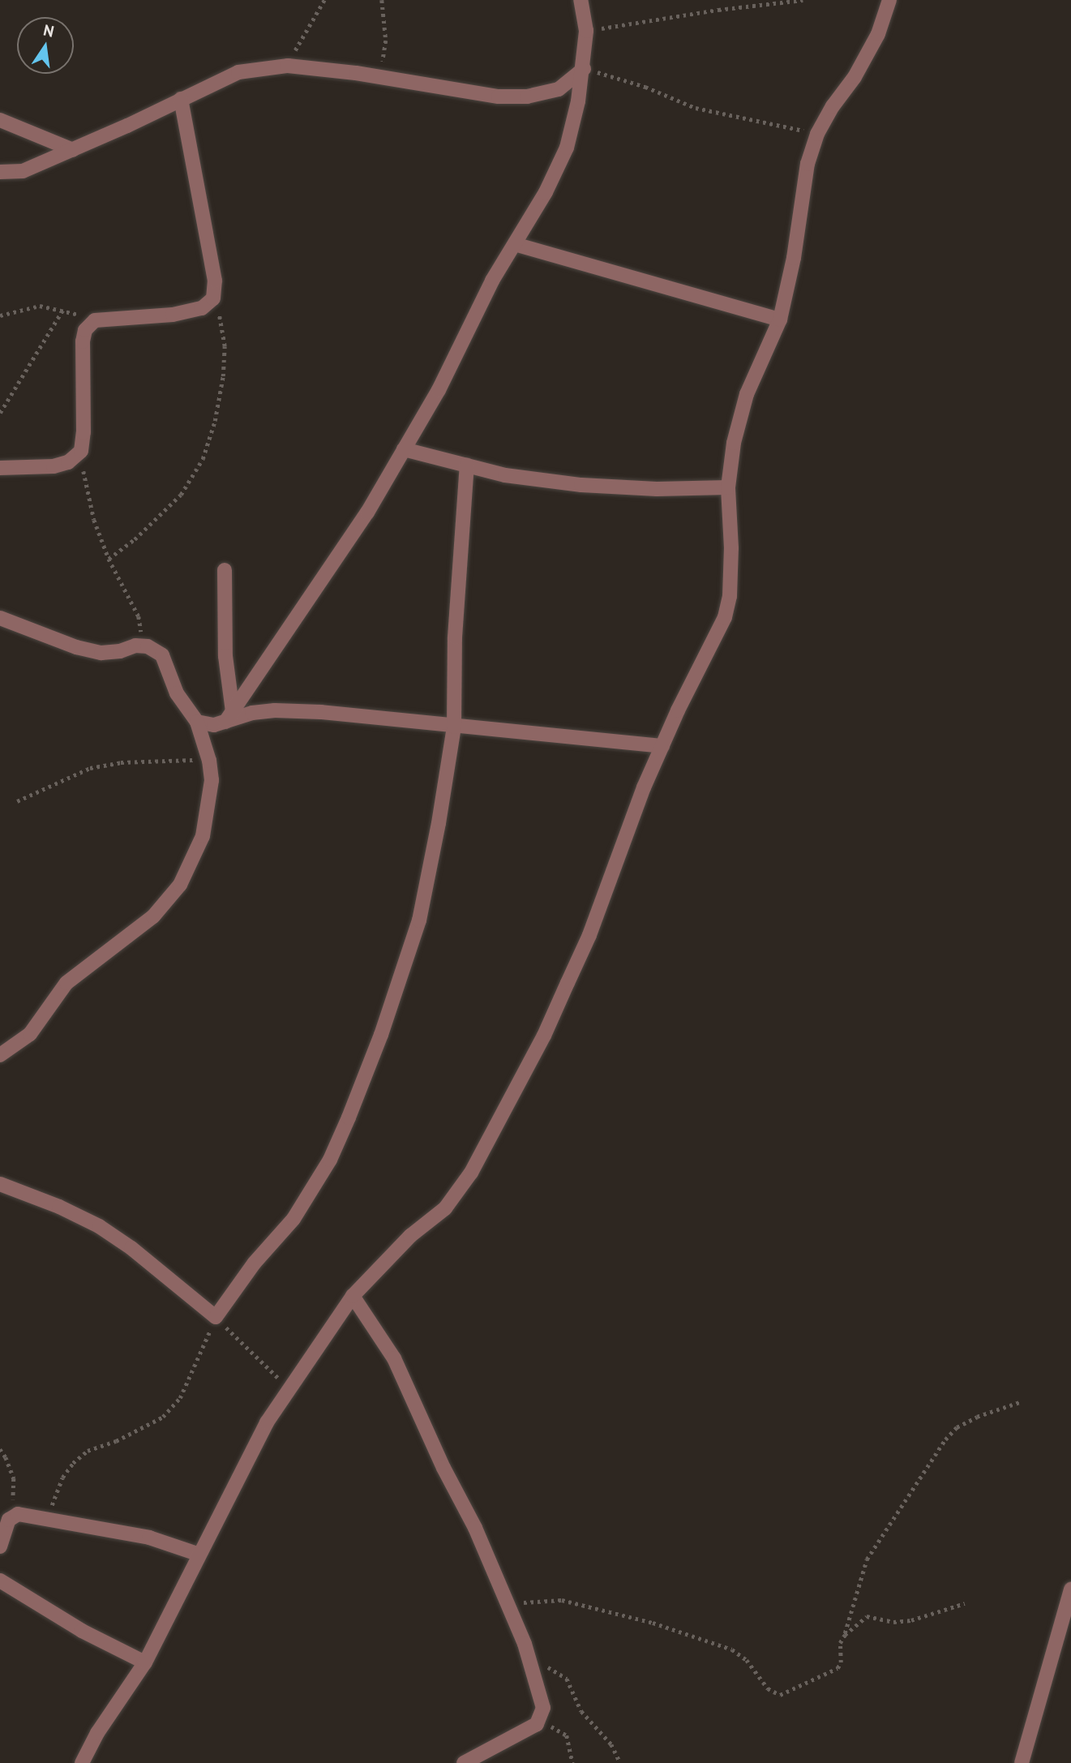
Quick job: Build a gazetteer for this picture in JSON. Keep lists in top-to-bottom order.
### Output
{
  "north": "top"
}
